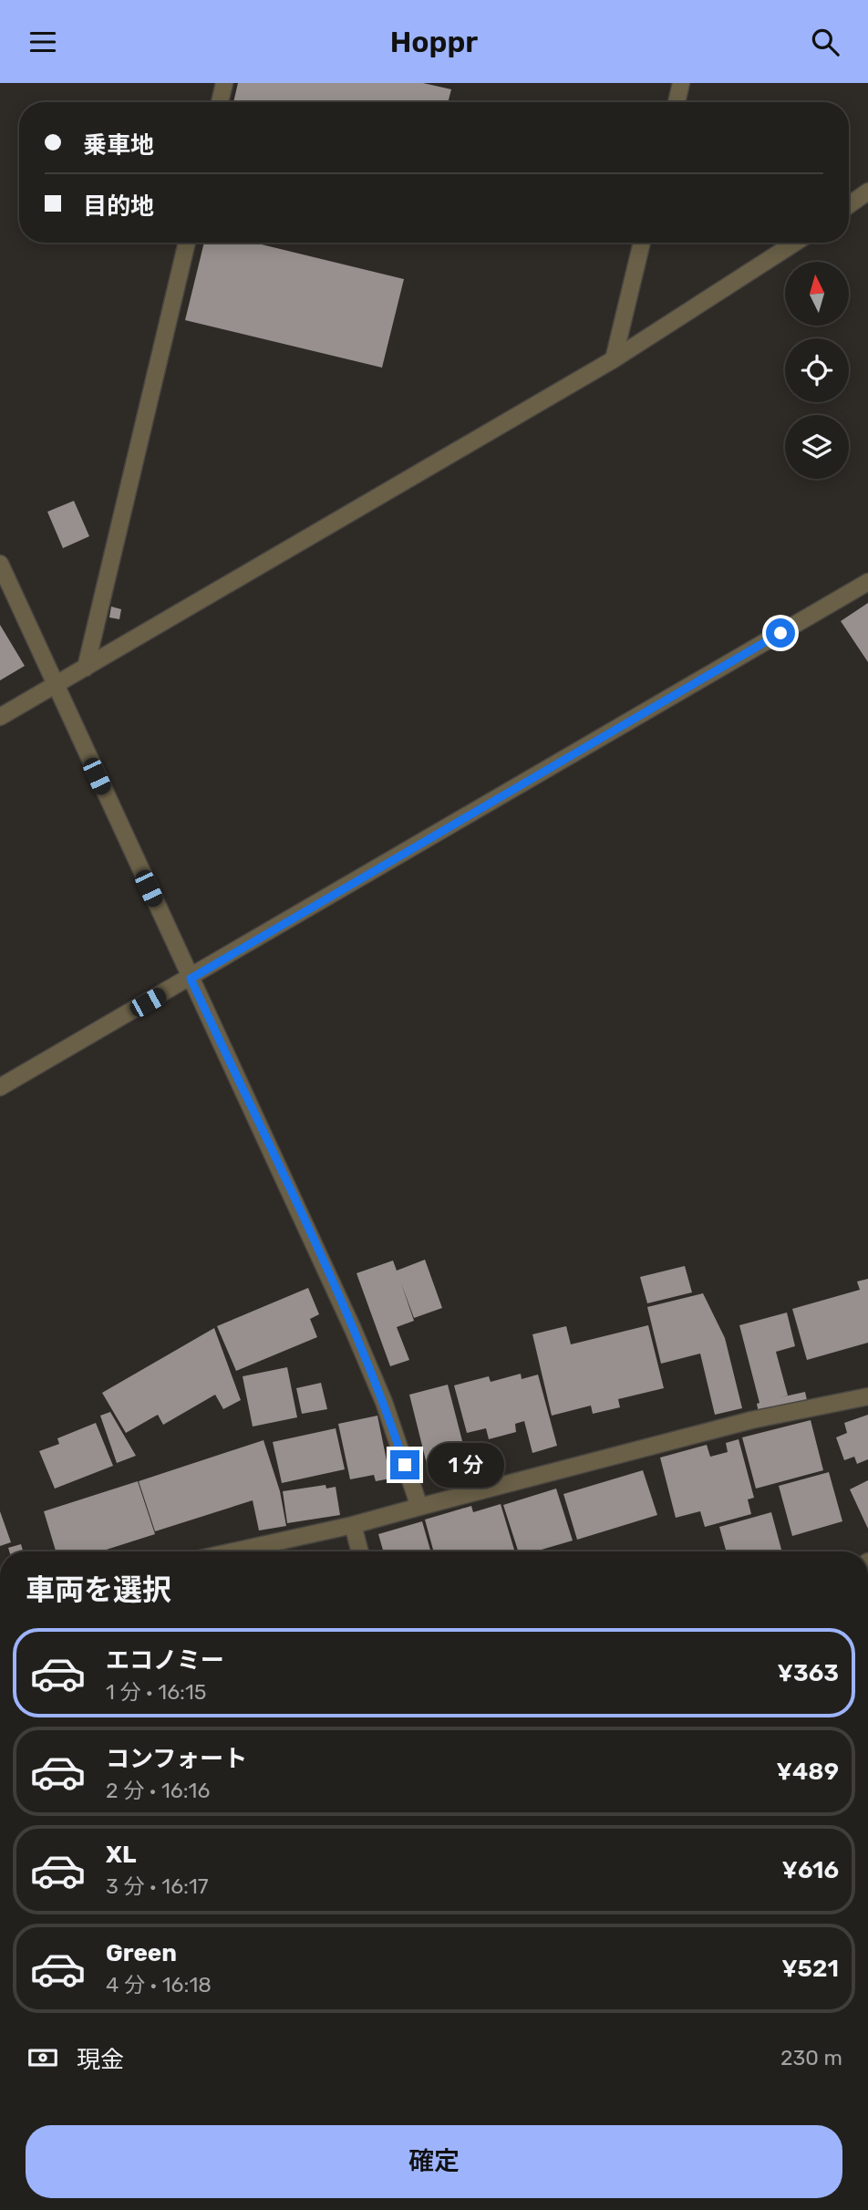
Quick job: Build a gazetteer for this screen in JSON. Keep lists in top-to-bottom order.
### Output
{
  "north": "top",
  "page": {
    "header": "Hoppr",
    "banner": ["乗車地", "目的地"],
    "bubble": "1 分",
    "heading": "車両を選択",
    "list": [
      {
        "name": "エコノミー",
        "note": "1 分 · 16:15",
        "value": "¥363"
      },
      {
        "name": "コンフォート",
        "note": "2 分 · 16:16",
        "value": "¥489"
      },
      {
        "name": "XL",
        "note": "3 分 · 16:17",
        "value": "¥616"
      },
      {
        "name": "Green",
        "note": "4 分 · 16:18",
        "value": "¥521"
      }
    ],
    "pay": ["現金", "230 m"],
    "buttons": "確定"
  }
}
